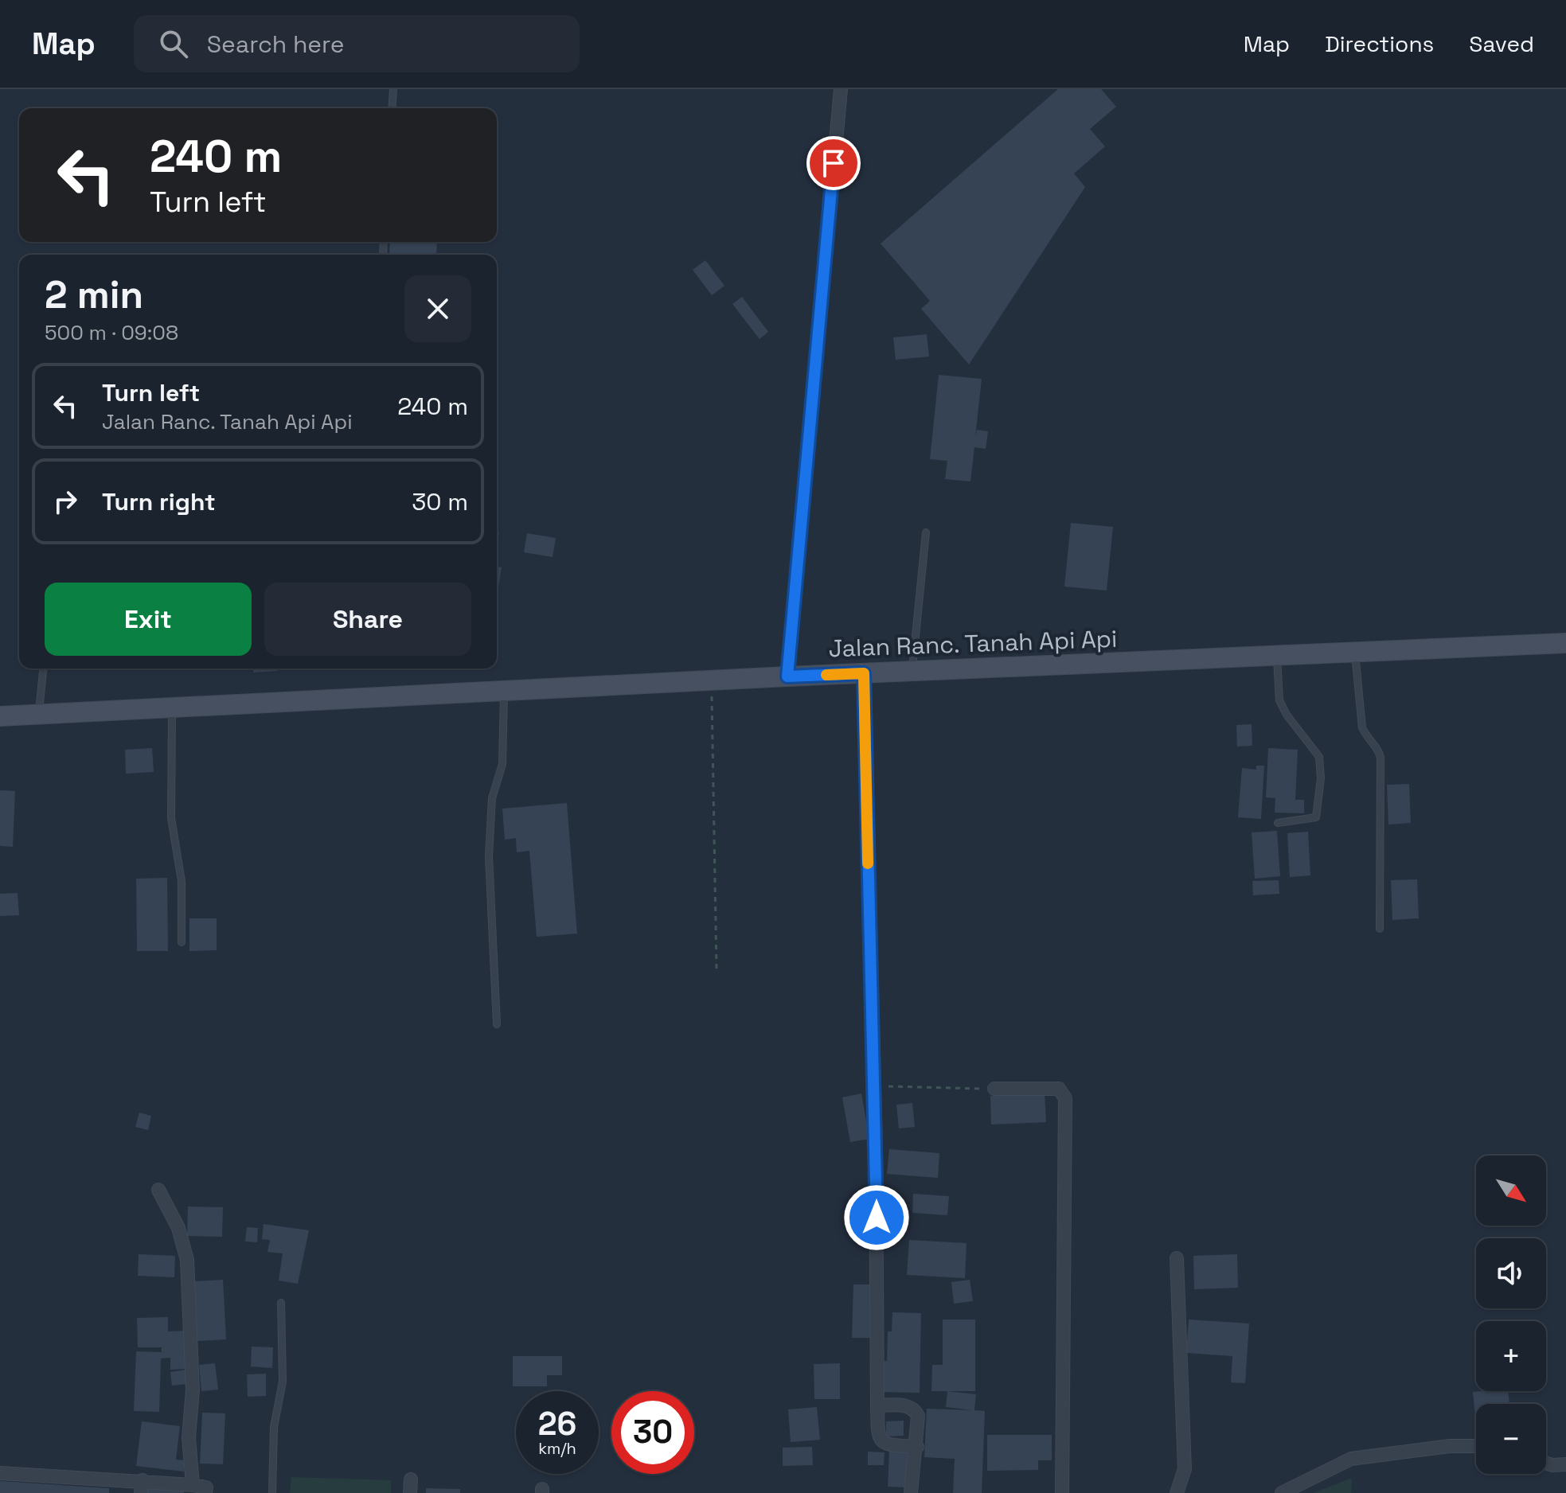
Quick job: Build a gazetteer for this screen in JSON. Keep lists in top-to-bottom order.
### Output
{
  "streets": {
    "street": ["Jalan Ranc. Tanah Api Api"]
  },
  "north": "bottom right",
  "page": {
    "header": "Map",
    "search": "Search here",
    "nav": ["Map", "Directions", "Saved"],
    "turn": ["240 m", "Turn left"],
    "heading": ["2 min", "500 m · 09:08"],
    "list": [
      {
        "name": "Turn left",
        "note": "Jalan Ranc. Tanah Api Api",
        "value": "240 m"
      },
      {
        "name": "Turn right",
        "value": "30 m"
      }
    ],
    "buttons": ["Exit", "Share"],
    "map_buttons": ["+", "−"],
    "speed": "26 km/h",
    "limit": "30"
  }
}
